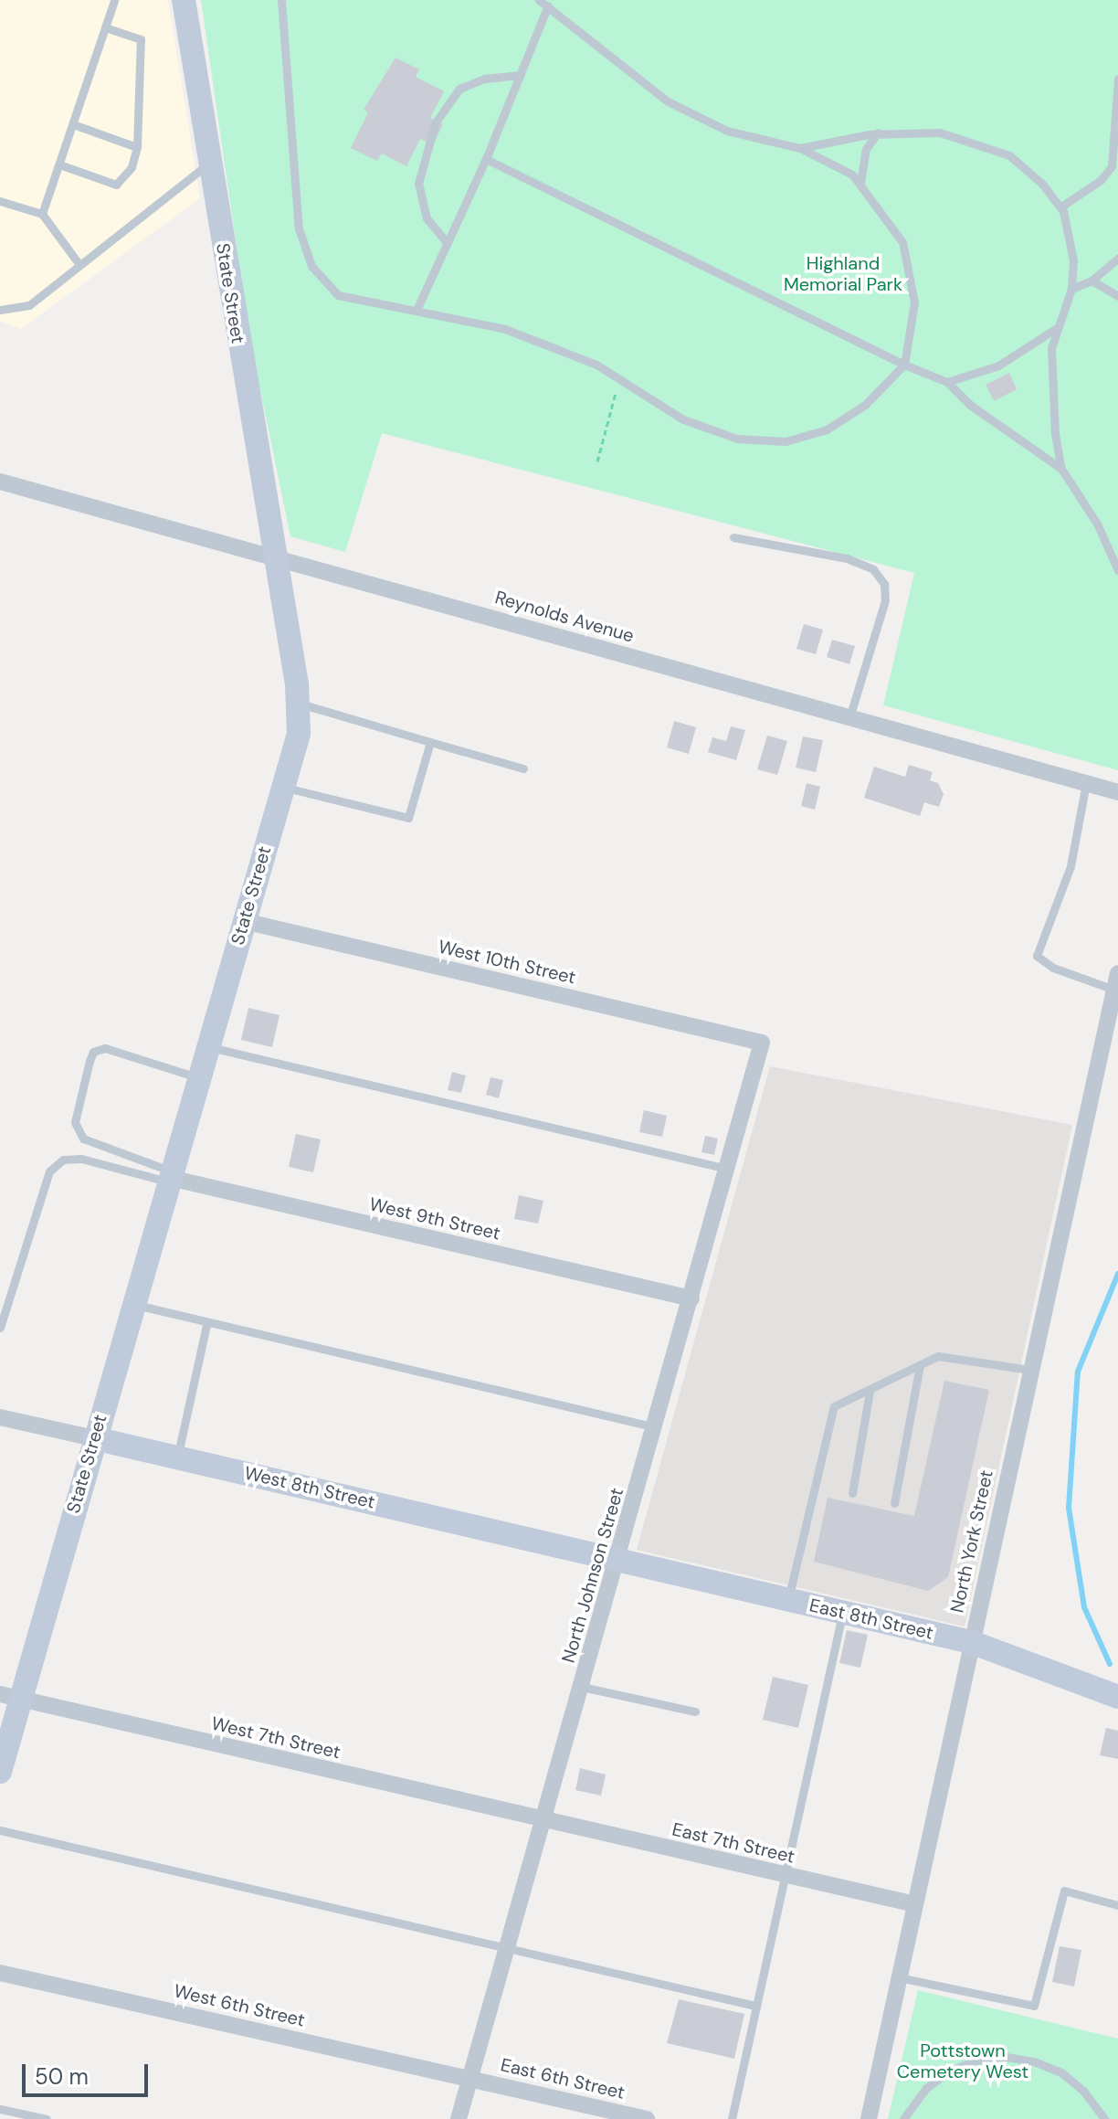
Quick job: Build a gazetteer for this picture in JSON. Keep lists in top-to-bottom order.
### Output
{
  "streets": {
    "street": [
      "State Street",
      "Reynolds Avenue",
      "West 10th Street",
      "West 9th Street",
      "West 8th Street",
      "North York Street",
      "North Johnson Street",
      "East 8th Street",
      "West 7th Street",
      "East 7th Street",
      "West 6th Street",
      "East 6th Street"
    ]
  },
  "crossings": [
    ["State Street", "Reynolds Avenue"],
    ["State Street", "West 10th Street"],
    ["State Street", "West 9th Street"],
    ["State Street", "West 8th Street"],
    ["State Street", "West 7th Street"],
    ["West 10th Street", "North Johnson Street"],
    ["West 9th Street", "North Johnson Street"],
    ["West 8th Street", "North Johnson Street"],
    ["West 8th Street", "East 8th Street"],
    ["North York Street", "East 8th Street"],
    ["North York Street", "East 7th Street"],
    ["North Johnson Street", "East 8th Street"],
    ["North Johnson Street", "West 7th Street"],
    ["North Johnson Street", "East 7th Street"],
    ["North Johnson Street", "West 6th Street"],
    ["North Johnson Street", "East 6th Street"],
    ["West 7th Street", "East 7th Street"],
    ["West 6th Street", "East 6th Street"]
  ],
  "parks": ["Highland Memorial Park", "Pottstown Cemetery West"],
  "scale_bar": "50 m"
}
